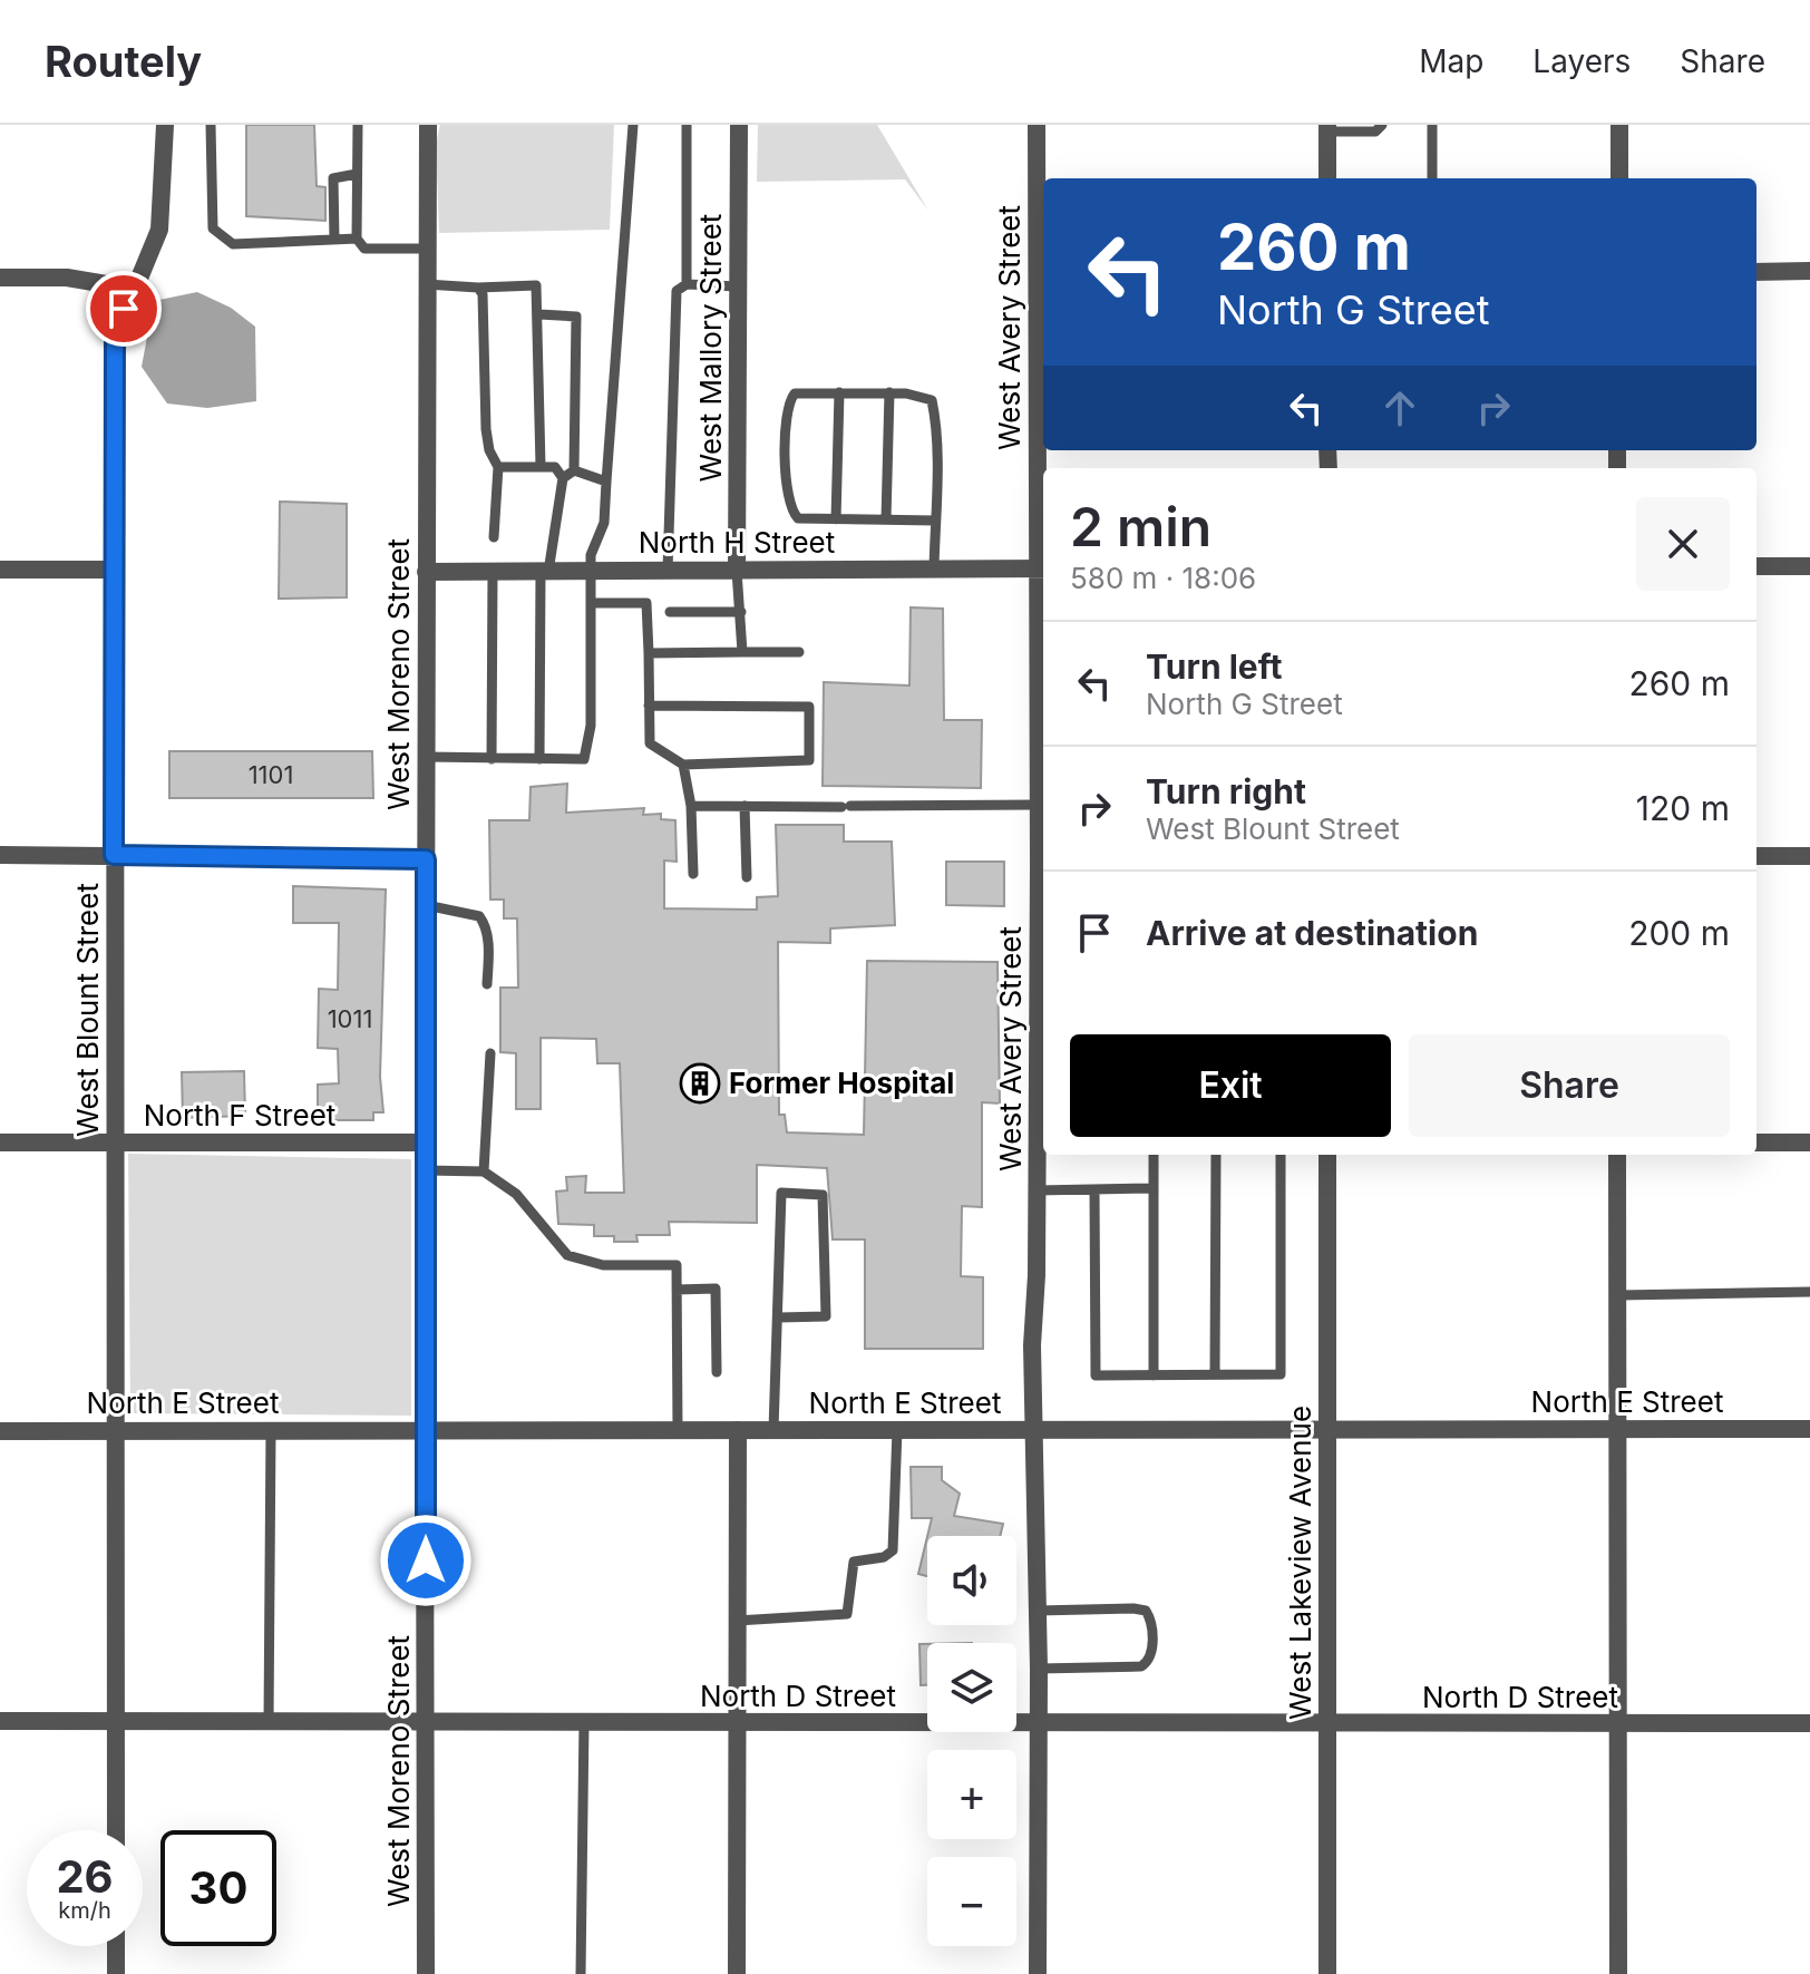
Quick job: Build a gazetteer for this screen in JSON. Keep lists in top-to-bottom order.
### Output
{
  "streets": {
    "street": [
      "West Avery Street",
      "West Mallory Street",
      "North H Street",
      "West Moreno Street",
      "West Blount Street",
      "North F Street",
      "North E Street",
      "West Lakeview Avenue",
      "North D Street"
    ]
  },
  "crossings": [
    ["West Avery Street", "North H Street"],
    ["West Avery Street", "North E Street"],
    ["West Avery Street", "North D Street"],
    ["West Mallory Street", "North H Street"],
    ["North H Street", "West Moreno Street"],
    ["West Moreno Street", "North F Street"],
    ["West Moreno Street", "North E Street"],
    ["West Moreno Street", "North D Street"],
    ["West Blount Street", "North F Street"],
    ["West Blount Street", "North E Street"],
    ["West Blount Street", "North D Street"],
    ["North E Street", "West Lakeview Avenue"],
    ["West Lakeview Avenue", "North D Street"]
  ],
  "places": {
    "building": ["Former Hospital"]
  },
  "house_numbers": ["1101", "1011"],
  "page": {
    "header": "Routely",
    "nav": ["Map", "Layers", "Share"],
    "turn": ["260 m", "North G Street"],
    "heading": ["2 min", "580 m · 18:06"],
    "list": [
      {
        "name": "Turn left",
        "note": "North G Street",
        "value": "260 m"
      },
      {
        "name": "Turn right",
        "note": "West Blount Street",
        "value": "120 m"
      },
      {
        "name": "Arrive at destination",
        "value": "200 m"
      }
    ],
    "buttons": ["Exit", "Share"],
    "map_buttons": ["+", "−"],
    "speed": "26 km/h",
    "limit": "30"
  }
}
